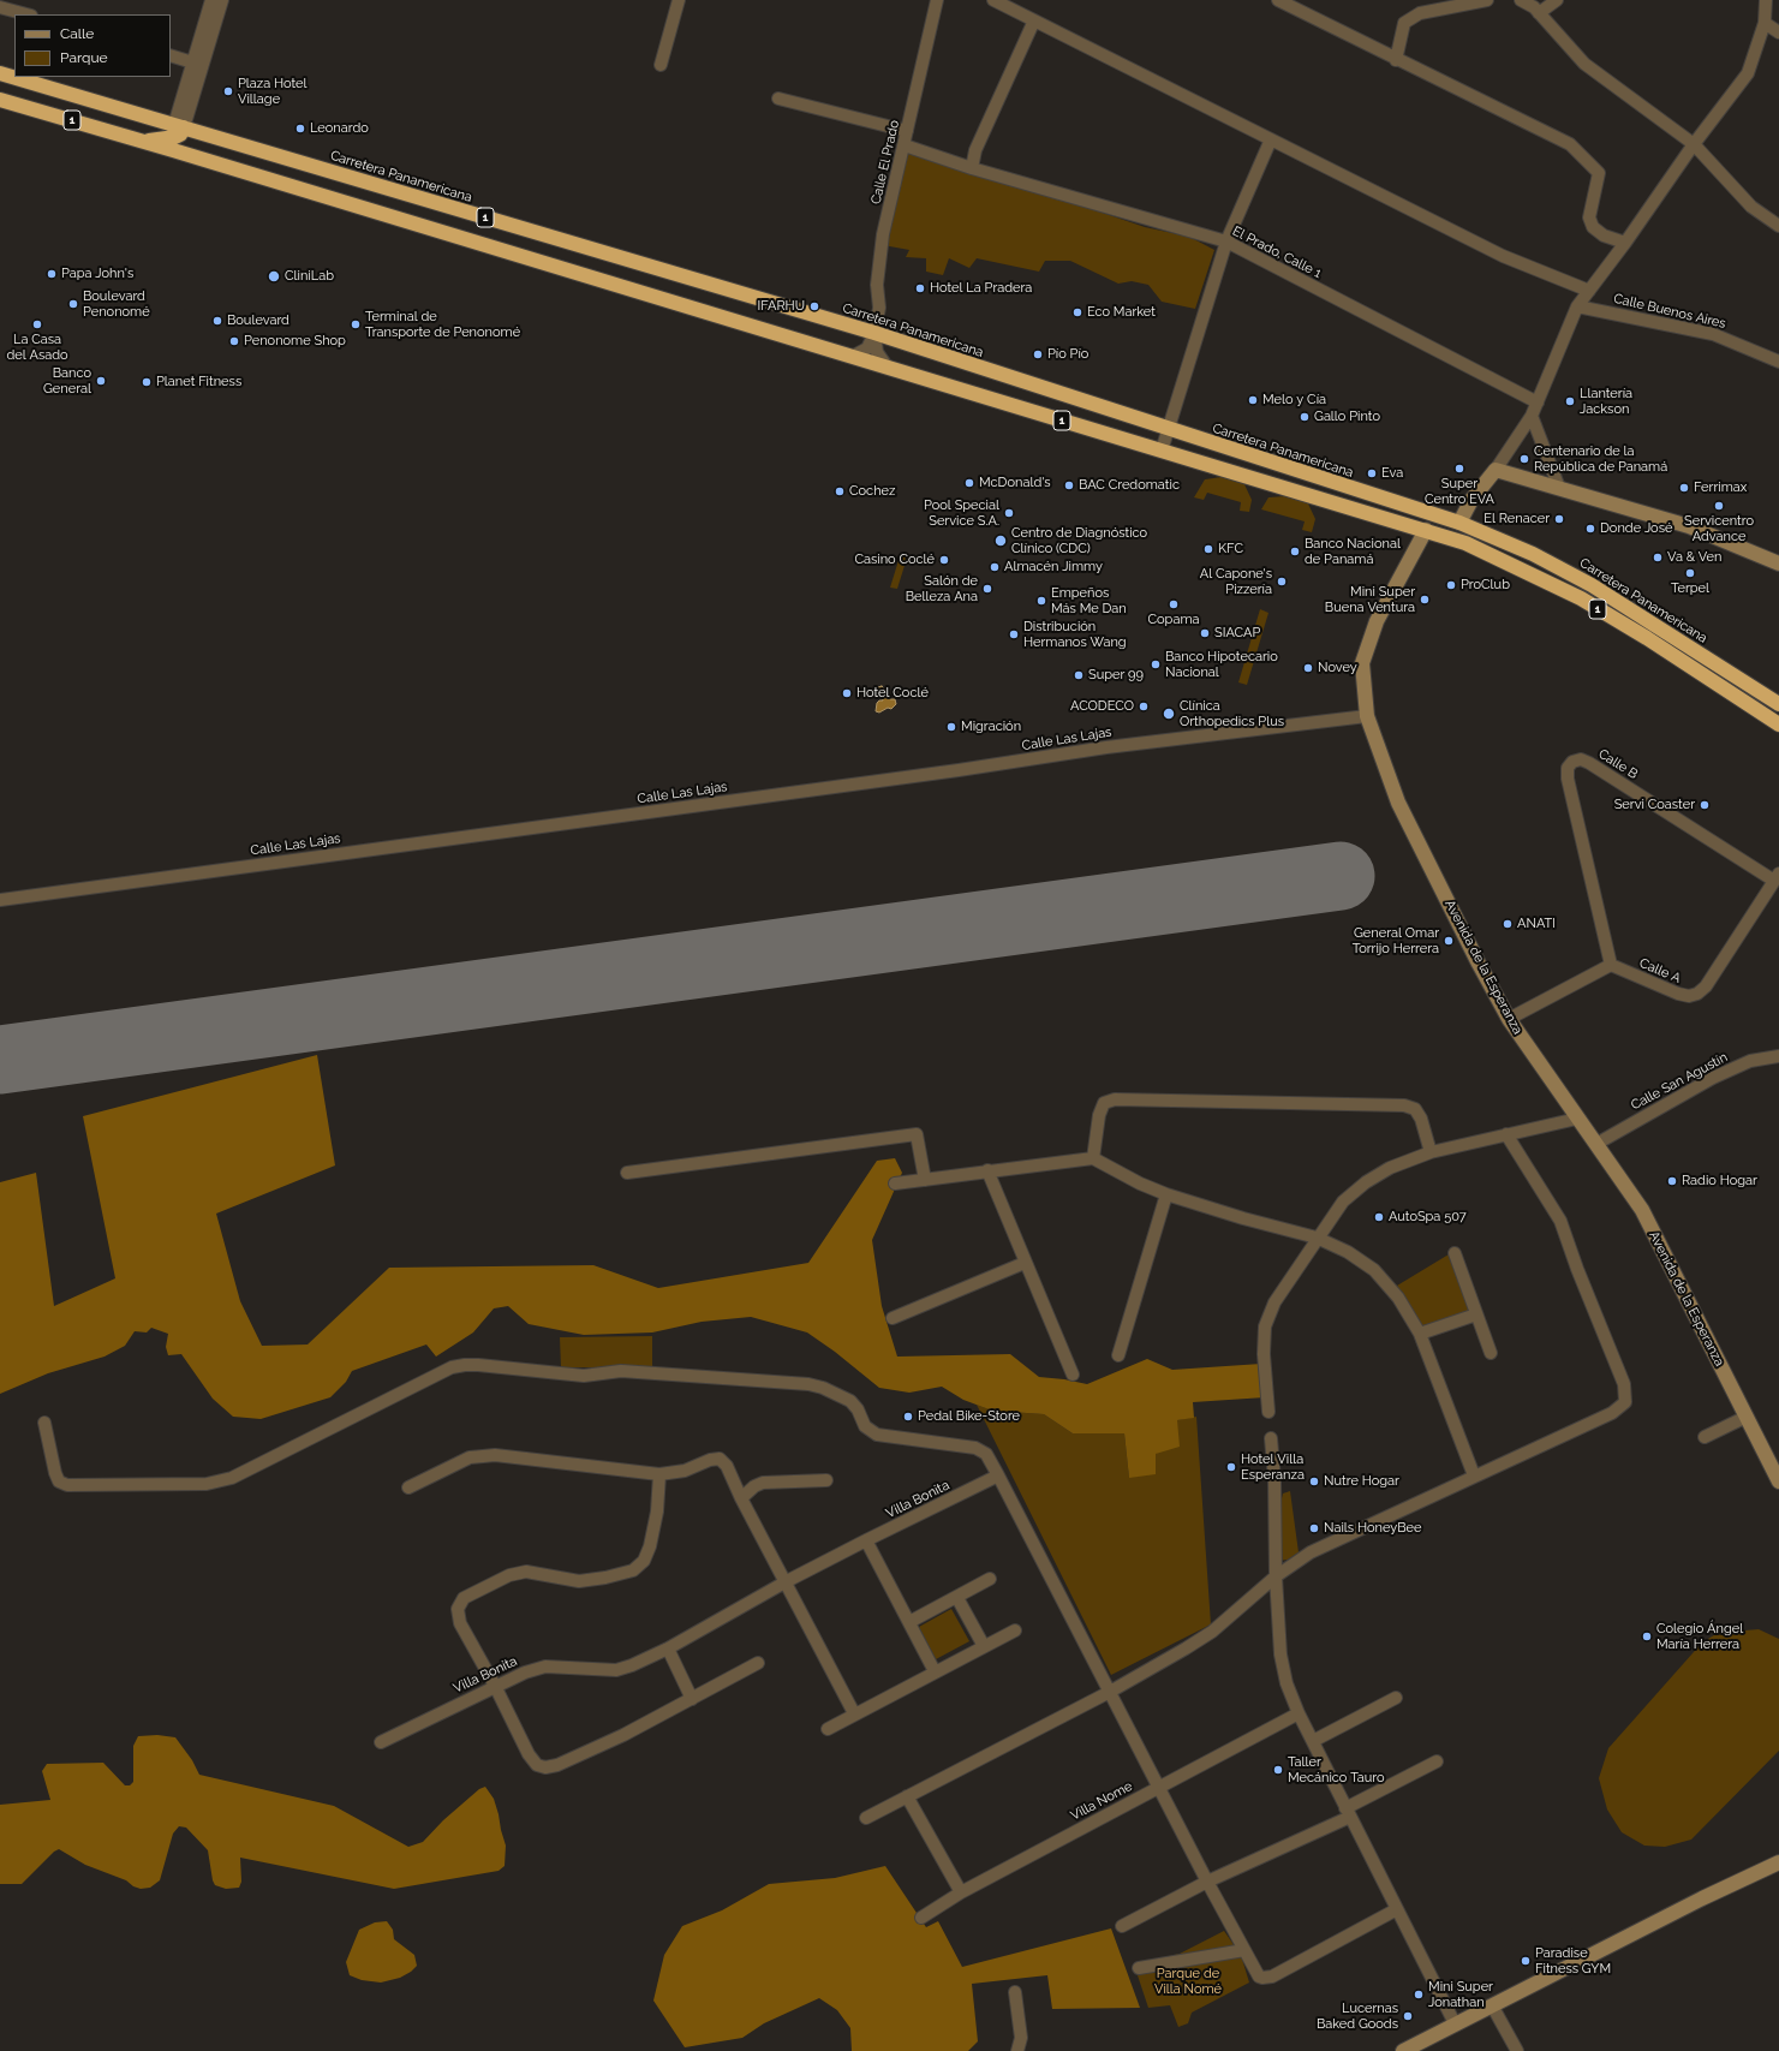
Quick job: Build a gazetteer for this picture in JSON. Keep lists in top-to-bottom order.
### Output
{
  "streets": {
    "highway": ["1", "Carretera Panamericana"],
    "street": [
      "Calle El Prado",
      "El Prado, Calle 1",
      "Calle Buenos Aires",
      "Calle Las Lajas",
      "Calle B",
      "Avenida de la Esperanza",
      "Calle A",
      "Calle San Agustín",
      "Villa Bonita",
      "Villa Nome"
    ]
  },
  "crossings": [
    ["1", "Carretera Panamericana"],
    ["1", "Avenida de la Esperanza"],
    ["Calle El Prado", "Carretera Panamericana"],
    ["Calle El Prado", "El Prado, Calle 1"],
    ["Calle Las Lajas", "Avenida de la Esperanza"],
    ["Calle B", "Calle A"],
    ["Avenida de la Esperanza", "Calle San Agustín"]
  ],
  "parks": ["Parque de Villa Nomé"],
  "places": [
    "Plaza Hotel Village",
    "Leonardo",
    "Papa John's",
    "CliniLab",
    "Hotel La Pradera",
    "Boulevard Penonomé",
    "IFARHU",
    "Eco Market",
    "Boulevard",
    "La Casa del Asado",
    "Terminal de Transporte de Penonomé",
    "Penonome Shop",
    "Pío Pío",
    "Banco General",
    "Planet Fitness",
    "Melo y Cía",
    "Llantería Jackson",
    "Gallo Pinto",
    "Centenario de la República de Panamá",
    "Super Centro EVA",
    "Eva",
    "McDonald's",
    "BAC Credomatic",
    "Ferrimax",
    "Cochez",
    "Servicentro Advance",
    "Pool Special Service S.A.",
    "El Renacer",
    "Donde José",
    "Centro de Diagnóstico Clínico (CDC)",
    "KFC",
    "Banco Nacional de Panamá",
    "Va & Ven",
    "Casino Coclé",
    "Almacén Jimmy",
    "Terpel",
    "Al Capone's Pizzería",
    "ProClub",
    "Salón de Belleza Ana",
    "Mini Super Buena Ventura",
    "Empeños Más Me Dan",
    "Copama",
    "SIACAP",
    "Distribución Hermanos Wang",
    "Banco Hipotecario Nacional",
    "Novey",
    "Super 99",
    "Hotel Coclé",
    "ACODECO",
    "Clínica Orthopedics Plus",
    "Migración",
    "Servi Coaster",
    "ANATI",
    "General Omar Torrijo Herrera",
    "Radio Hogar",
    "AutoSpa 507",
    "Pedal Bike-Store",
    "Hotel Villa Esperanza",
    "Nutre Hogar",
    "Nails HoneyBee",
    "Colegio Ángel María Herrera",
    "Taller Mecánico Tauro",
    "Paradise Fitness GYM",
    "Mini Super Jonathan",
    "Lucernas Baked Goods"
  ],
  "legend": ["Calle", "Parque"]
}
